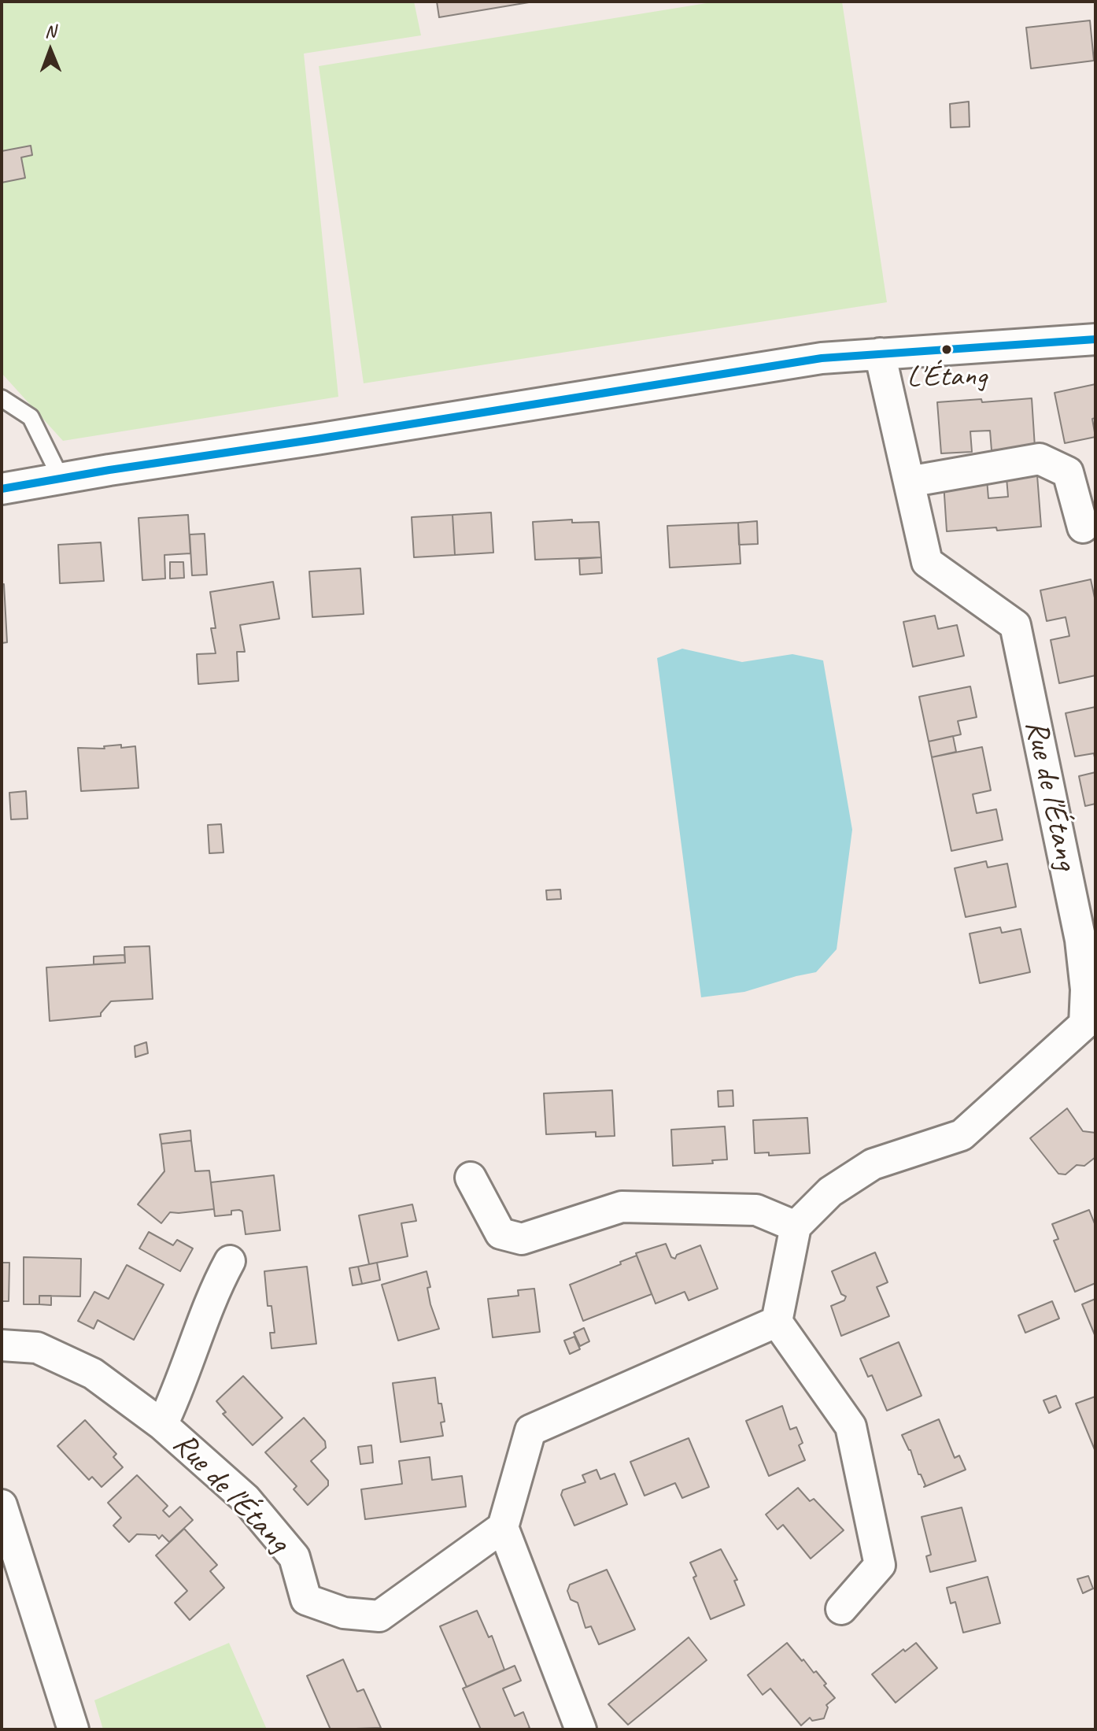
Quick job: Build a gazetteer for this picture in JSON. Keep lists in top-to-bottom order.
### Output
{
  "streets": {
    "street": ["Rue de l'Étang"]
  },
  "places": ["L'Étang"],
  "north": "top"
}
